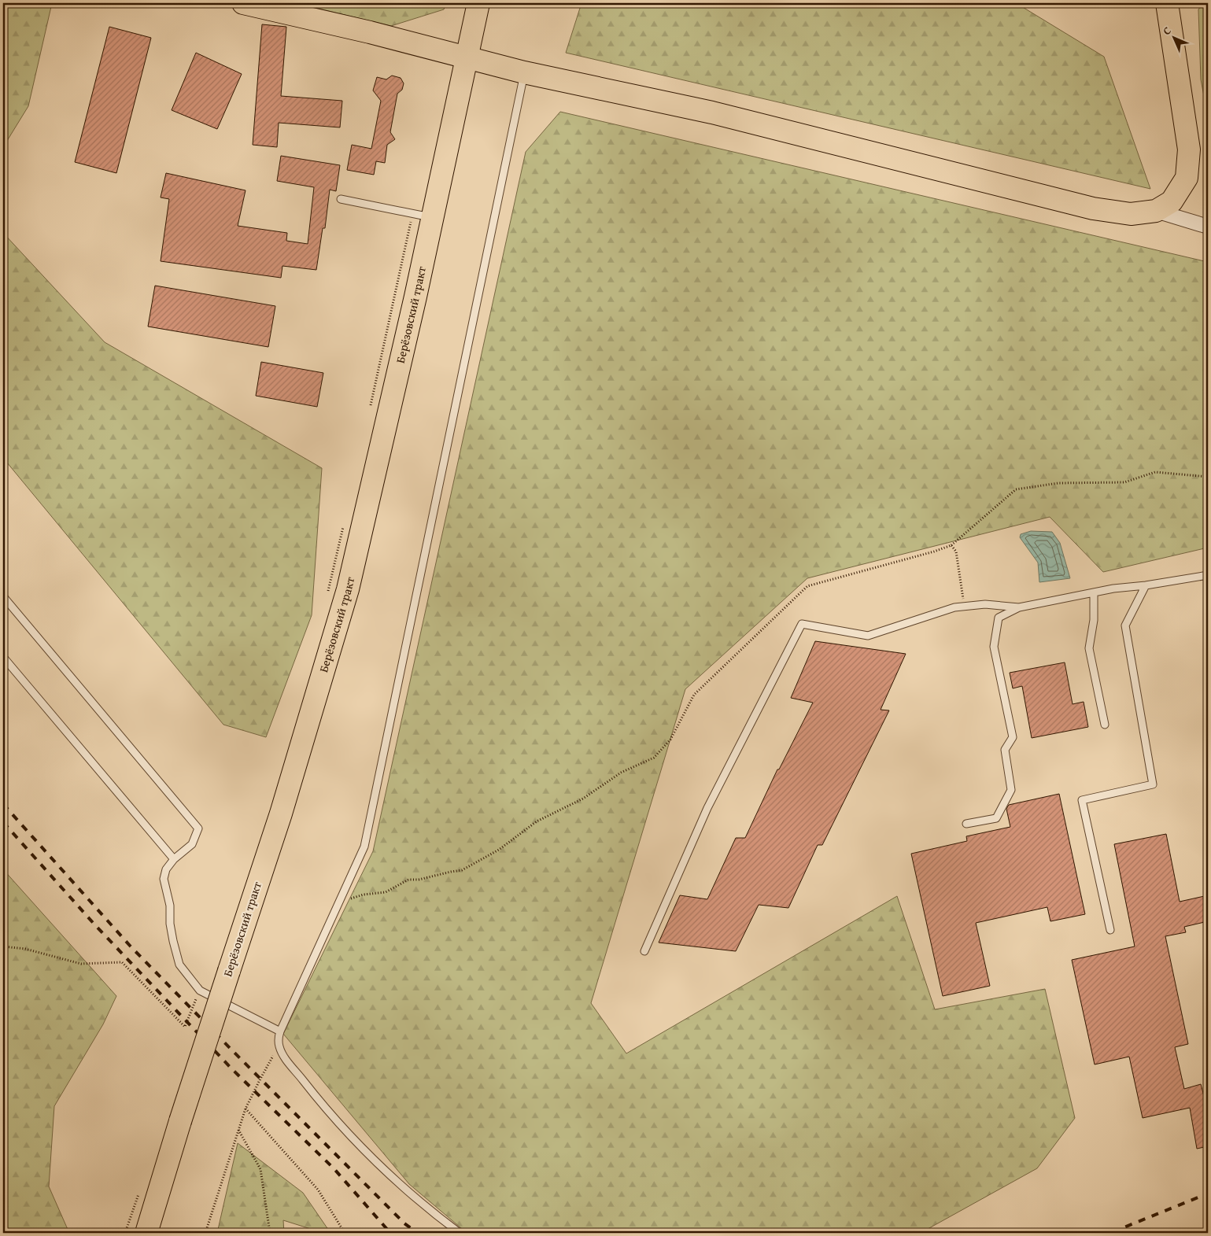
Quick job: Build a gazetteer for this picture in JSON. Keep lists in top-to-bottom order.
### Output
{
  "streets": {
    "main road": ["Берёзовский тракт"]
  },
  "north": "top left"
}
